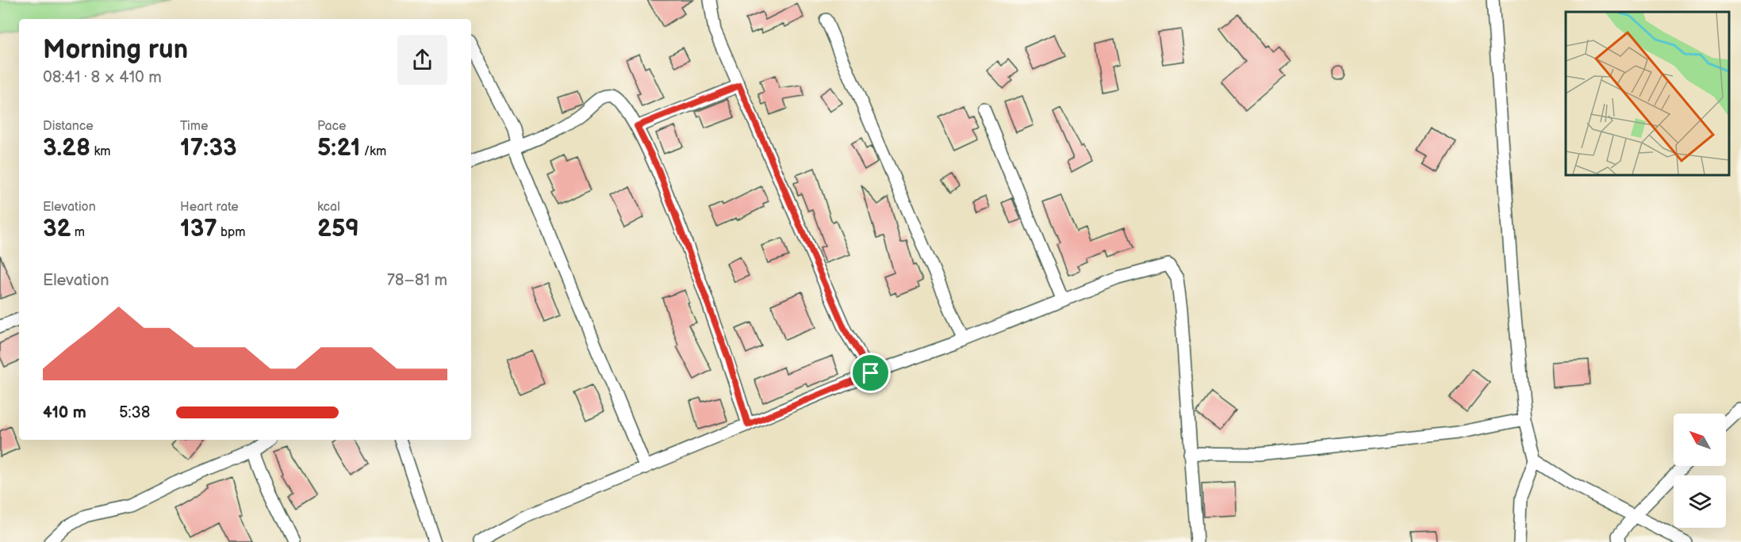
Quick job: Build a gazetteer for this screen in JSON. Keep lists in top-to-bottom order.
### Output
{
  "north": "top left",
  "page": {
    "heading": ["Morning run", "08:41 · 8 × 410 m"],
    "stats": [
      ["Distance", "3.28 km"],
      ["Time", "17:33"],
      ["Pace", "5:21 /km"],
      ["Elevation", "32 m"],
      ["Heart rate", "137 bpm"],
      ["kcal", "259"]
    ],
    "chart": ["Elevation", "78–81 m"],
    "list": [
      {
        "name": "410 m",
        "note": "5:38"
      }
    ]
  }
}
